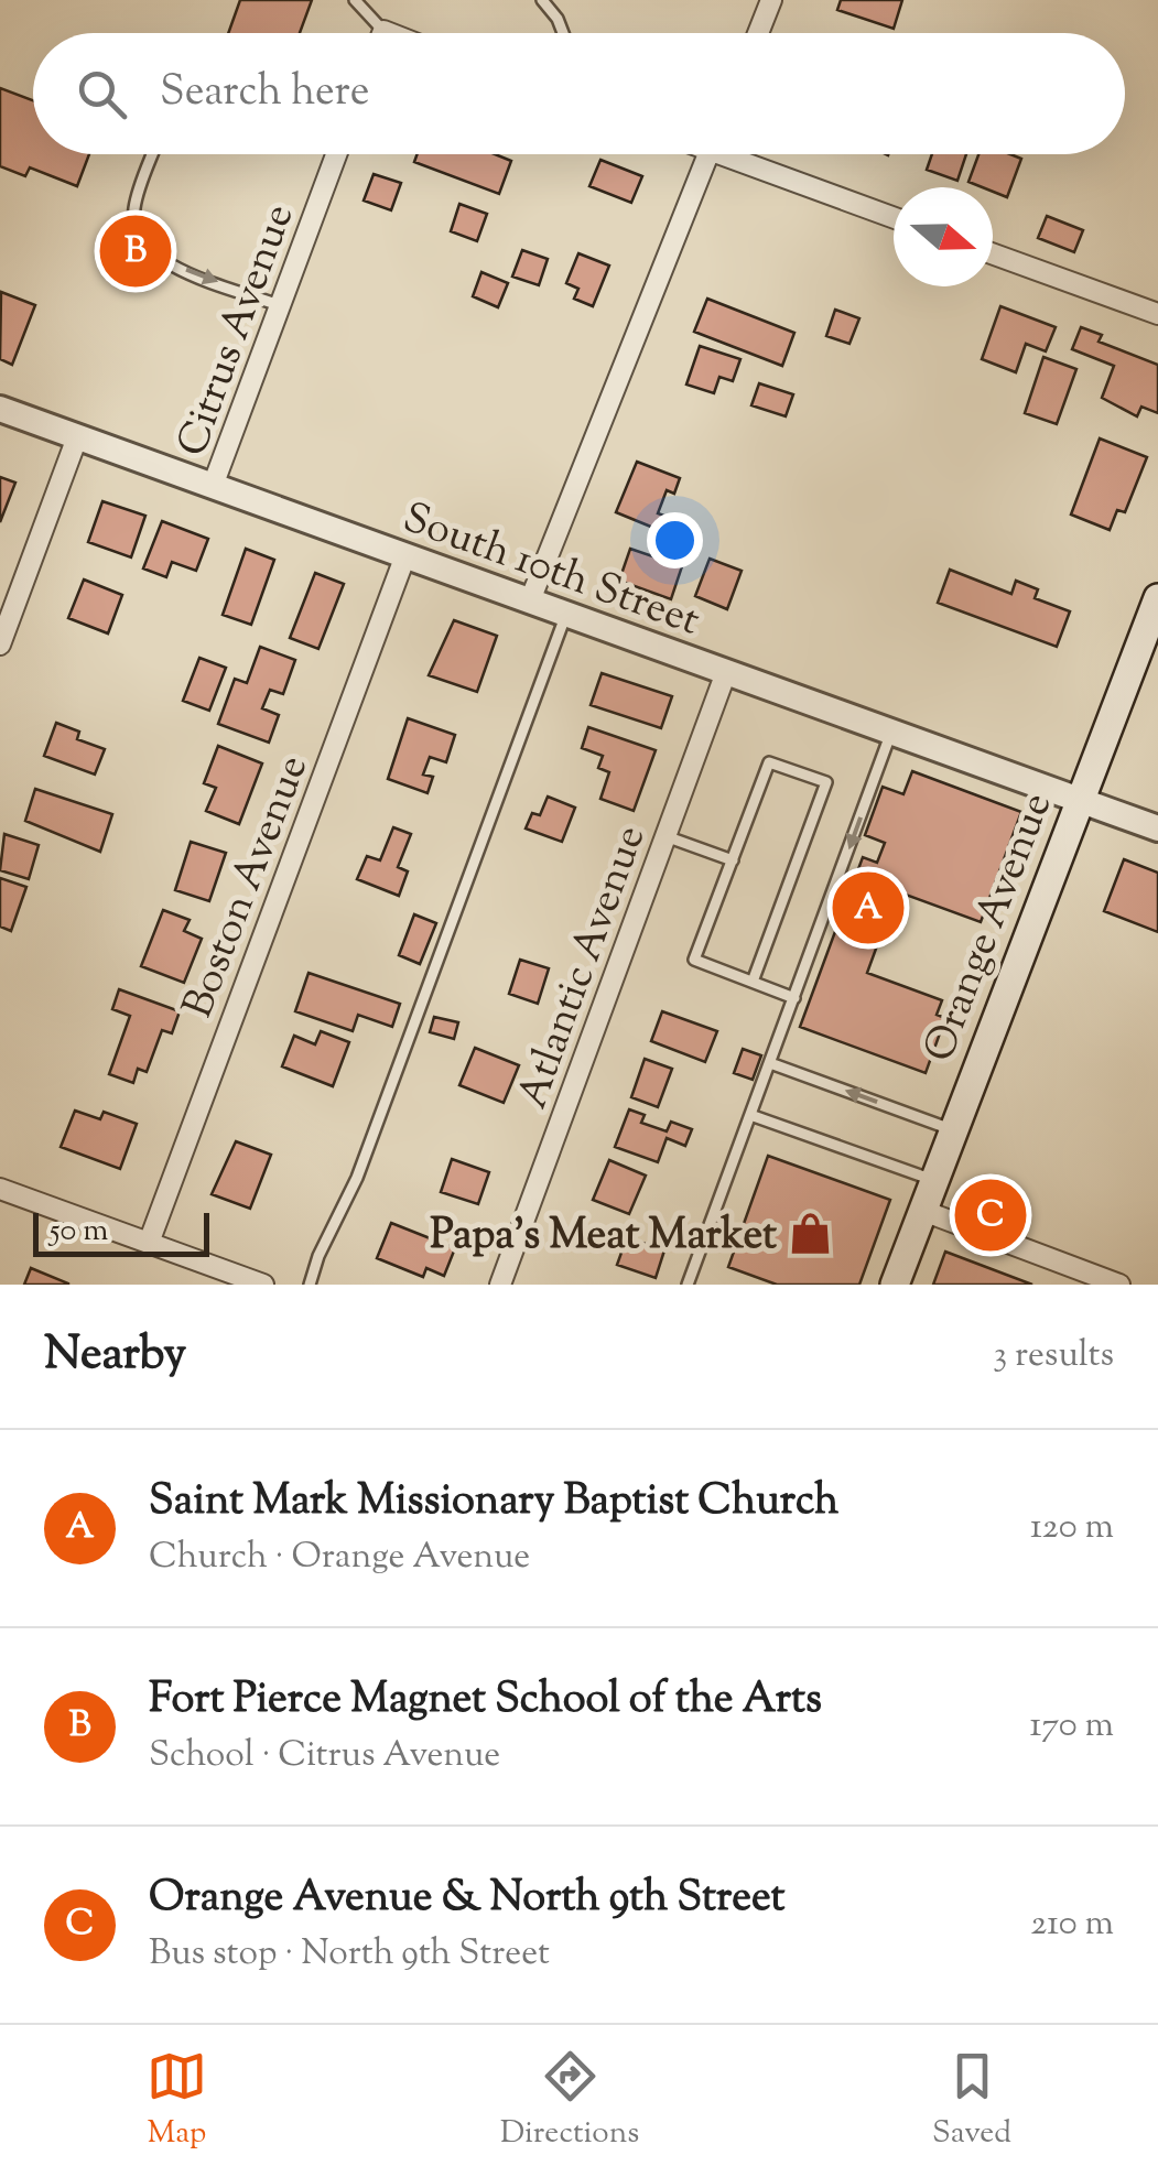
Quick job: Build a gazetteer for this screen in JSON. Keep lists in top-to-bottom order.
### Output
{
  "streets": {
    "main road": ["Orange Avenue"],
    "street": [
      "Citrus Avenue",
      "South 10th Street",
      "Boston Avenue",
      "Atlantic Avenue"
    ]
  },
  "crossings": [
    ["Citrus Avenue", "South 10th Street"],
    ["South 10th Street", "Boston Avenue"],
    ["South 10th Street", "Orange Avenue"],
    ["South 10th Street", "Atlantic Avenue"]
  ],
  "places": {
    "shop": ["Papa's Meat Market"]
  },
  "scale_bar": "50 m",
  "north": "right",
  "page": {
    "search": "Search here",
    "pins": ["B", "A", "C"],
    "scale": "50 m",
    "heading": ["Nearby", "3 results"],
    "list": [
      {
        "mark": "A",
        "name": "Saint Mark Missionary Baptist Church",
        "note": "Church · Orange Avenue",
        "value": "120 m"
      },
      {
        "mark": "B",
        "name": "Fort Pierce Magnet School of the Arts",
        "note": "School · Citrus Avenue",
        "value": "170 m"
      },
      {
        "mark": "C",
        "name": "Orange Avenue & North 9th Street",
        "note": "Bus stop · North 9th Street",
        "value": "210 m"
      }
    ],
    "nav": ["Map", "Directions", "Saved"]
  }
}
